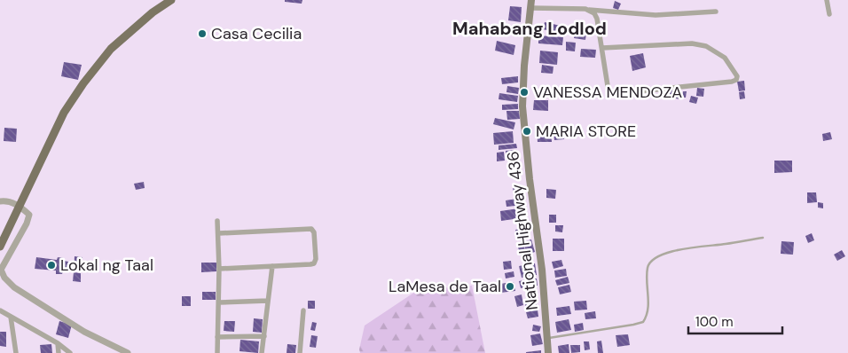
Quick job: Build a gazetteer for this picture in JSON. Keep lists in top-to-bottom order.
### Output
{
  "streets": {
    "main road": ["National Highway 436"]
  },
  "districts": ["Mahabang Lodlod"],
  "places": [
    "Casa Cecilia",
    "VANESSA MENDOZA",
    "MARIA STORE",
    "Lokal ng Taal",
    "LaMesa de Taal"
  ],
  "scale_bar": "100 m"
}
